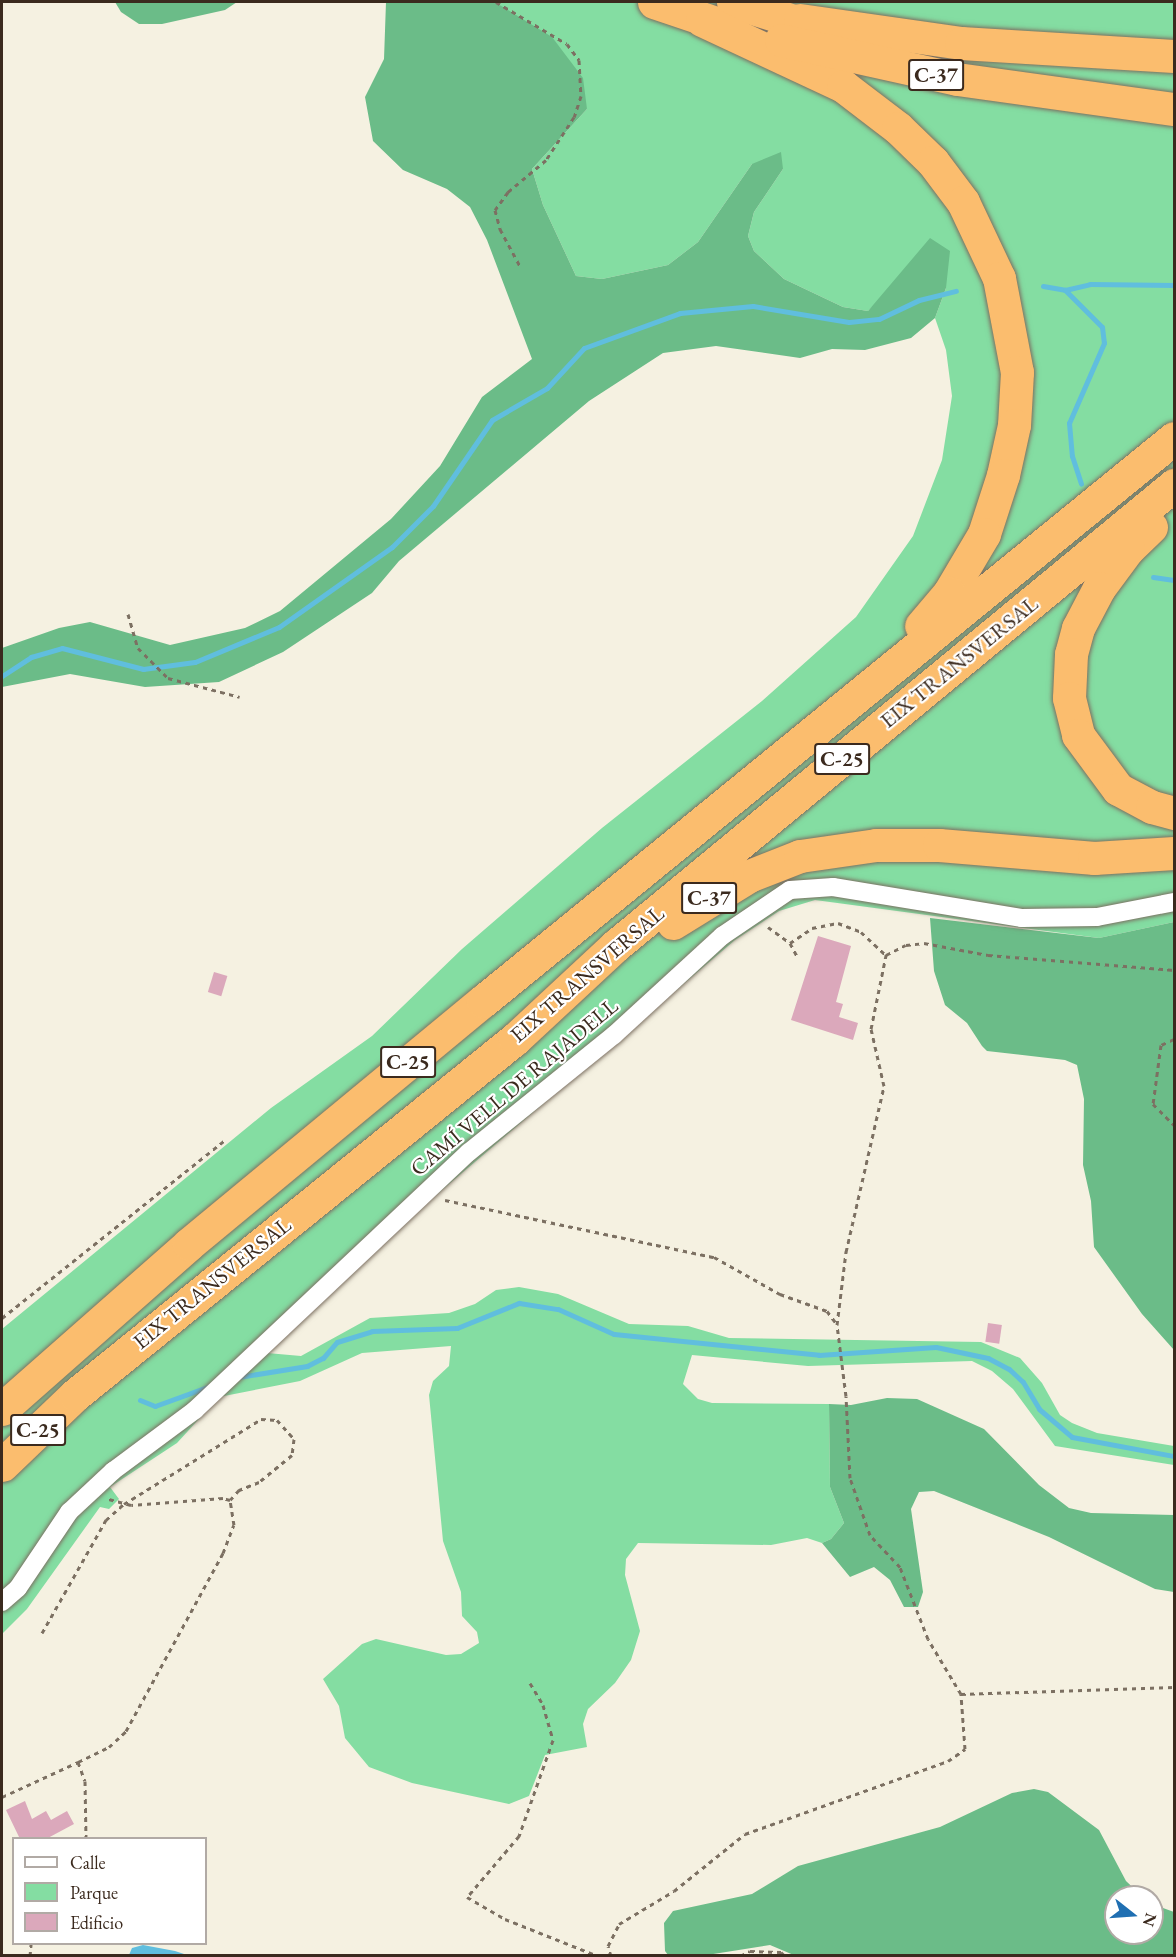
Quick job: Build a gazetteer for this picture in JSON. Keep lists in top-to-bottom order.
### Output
{
  "streets": {
    "highway": ["C-37", "EIX TRANSVERSAL", "C-25"],
    "street": ["CAMÍ VELL DE RAJADELL"]
  },
  "crossings": [
    ["C-37", "EIX TRANSVERSAL"]
  ],
  "legend": ["Calle", "Parque", "Edificio"],
  "north": "right"
}
